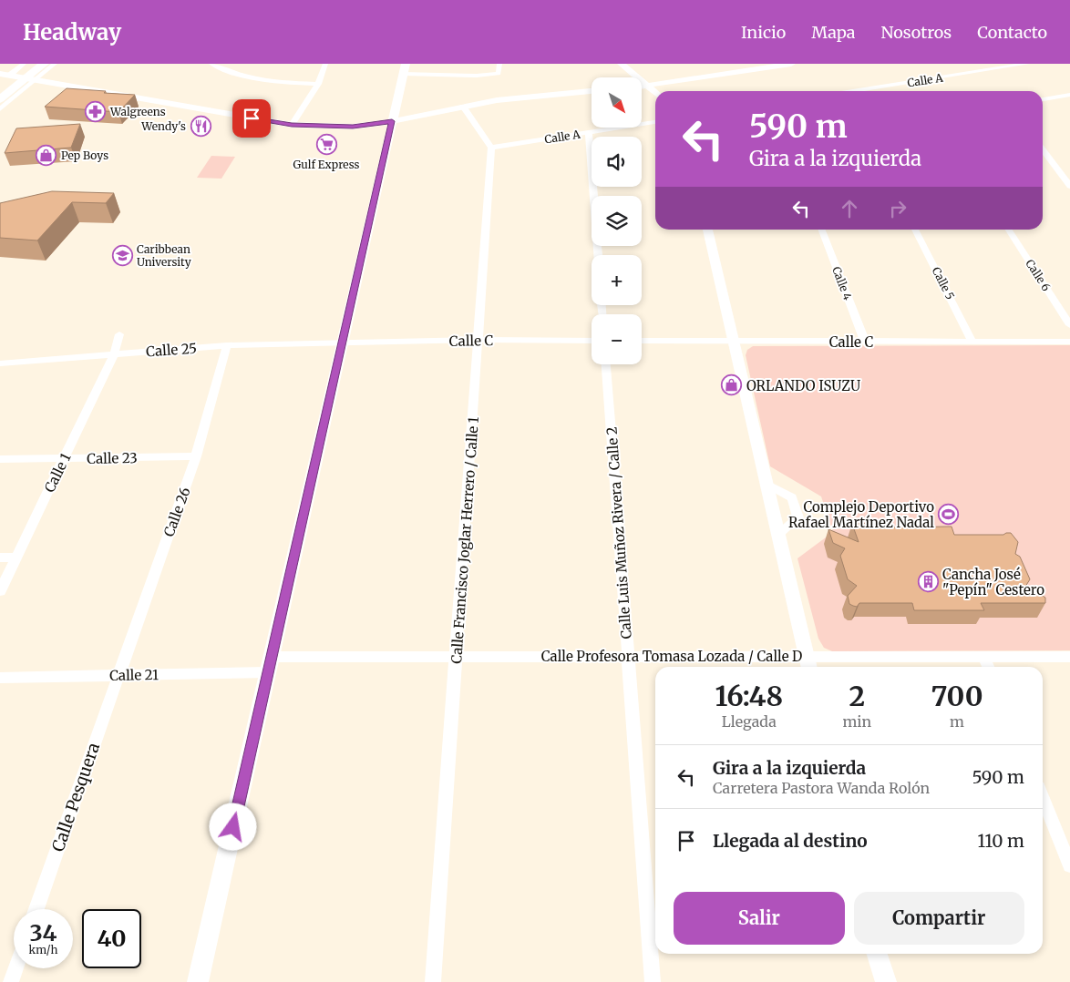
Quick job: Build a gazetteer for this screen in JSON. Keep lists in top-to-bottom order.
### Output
{
  "streets": {
    "street": [
      "Calle A",
      "Calle 6",
      "Calle 4",
      "Calle 5",
      "Calle C",
      "Calle 25",
      "Calle 23",
      "Calle 1",
      "Calle 26",
      "Calle Luis Muñoz Rivera / Calle 2",
      "Calle Francisco Joglar Herrero / Calle 1",
      "Calle Profesora Tomasa Lozada / Calle D",
      "Calle 21",
      "Calle Pesquera"
    ]
  },
  "crossings": [
    ["Calle A", "Calle Francisco Joglar Herrero / Calle 1"],
    ["Calle 4", "Calle C"],
    ["Calle 5", "Calle C"],
    ["Calle C", "Calle 25"],
    ["Calle C", "Calle Francisco Joglar Herrero / Calle 1"],
    ["Calle 25", "Calle 1"],
    ["Calle 25", "Calle 26"],
    ["Calle 23", "Calle 1"],
    ["Calle 23", "Calle 26"],
    ["Calle 26", "Calle 21"],
    ["Calle 26", "Calle Pesquera"],
    ["Calle Luis Muñoz Rivera / Calle 2", "Calle Profesora Tomasa Lozada / Calle D"],
    ["Calle Francisco Joglar Herrero / Calle 1", "Calle Profesora Tomasa Lozada / Calle D"],
    ["Calle 21", "Calle Pesquera"]
  ],
  "places": {
    "pharmacy": ["Walgreens"],
    "restaurant": ["Wendy's"],
    "supermarket": ["Gulf Express"],
    "shop": ["Pep Boys", "ORLANDO ISUZU"],
    "school or university": ["Caribbean University"],
    "sports": ["Complejo Deportivo Rafael Martínez Nadal"],
    "building": ["Cancha José \"Pepín\" Cestero"]
  },
  "north": "bottom right",
  "page": {
    "header": "Headway",
    "nav": [
      "Inicio",
      "Mapa",
      "Nosotros",
      "Contacto"
    ],
    "map_buttons": ["+", "−"],
    "turn": ["590 m", "Gira a la izquierda"],
    "eta": [
      "16:48",
      "Llegada",
      "2",
      "min",
      "700",
      "m"
    ],
    "list": [
      {
        "name": "Gira a la izquierda",
        "note": "Carretera Pastora Wanda Rolón",
        "value": "590 m"
      },
      {
        "name": "Llegada al destino",
        "value": "110 m"
      }
    ],
    "buttons": ["Salir", "Compartir"],
    "speed": "34 km/h",
    "limit": "40"
  }
}
